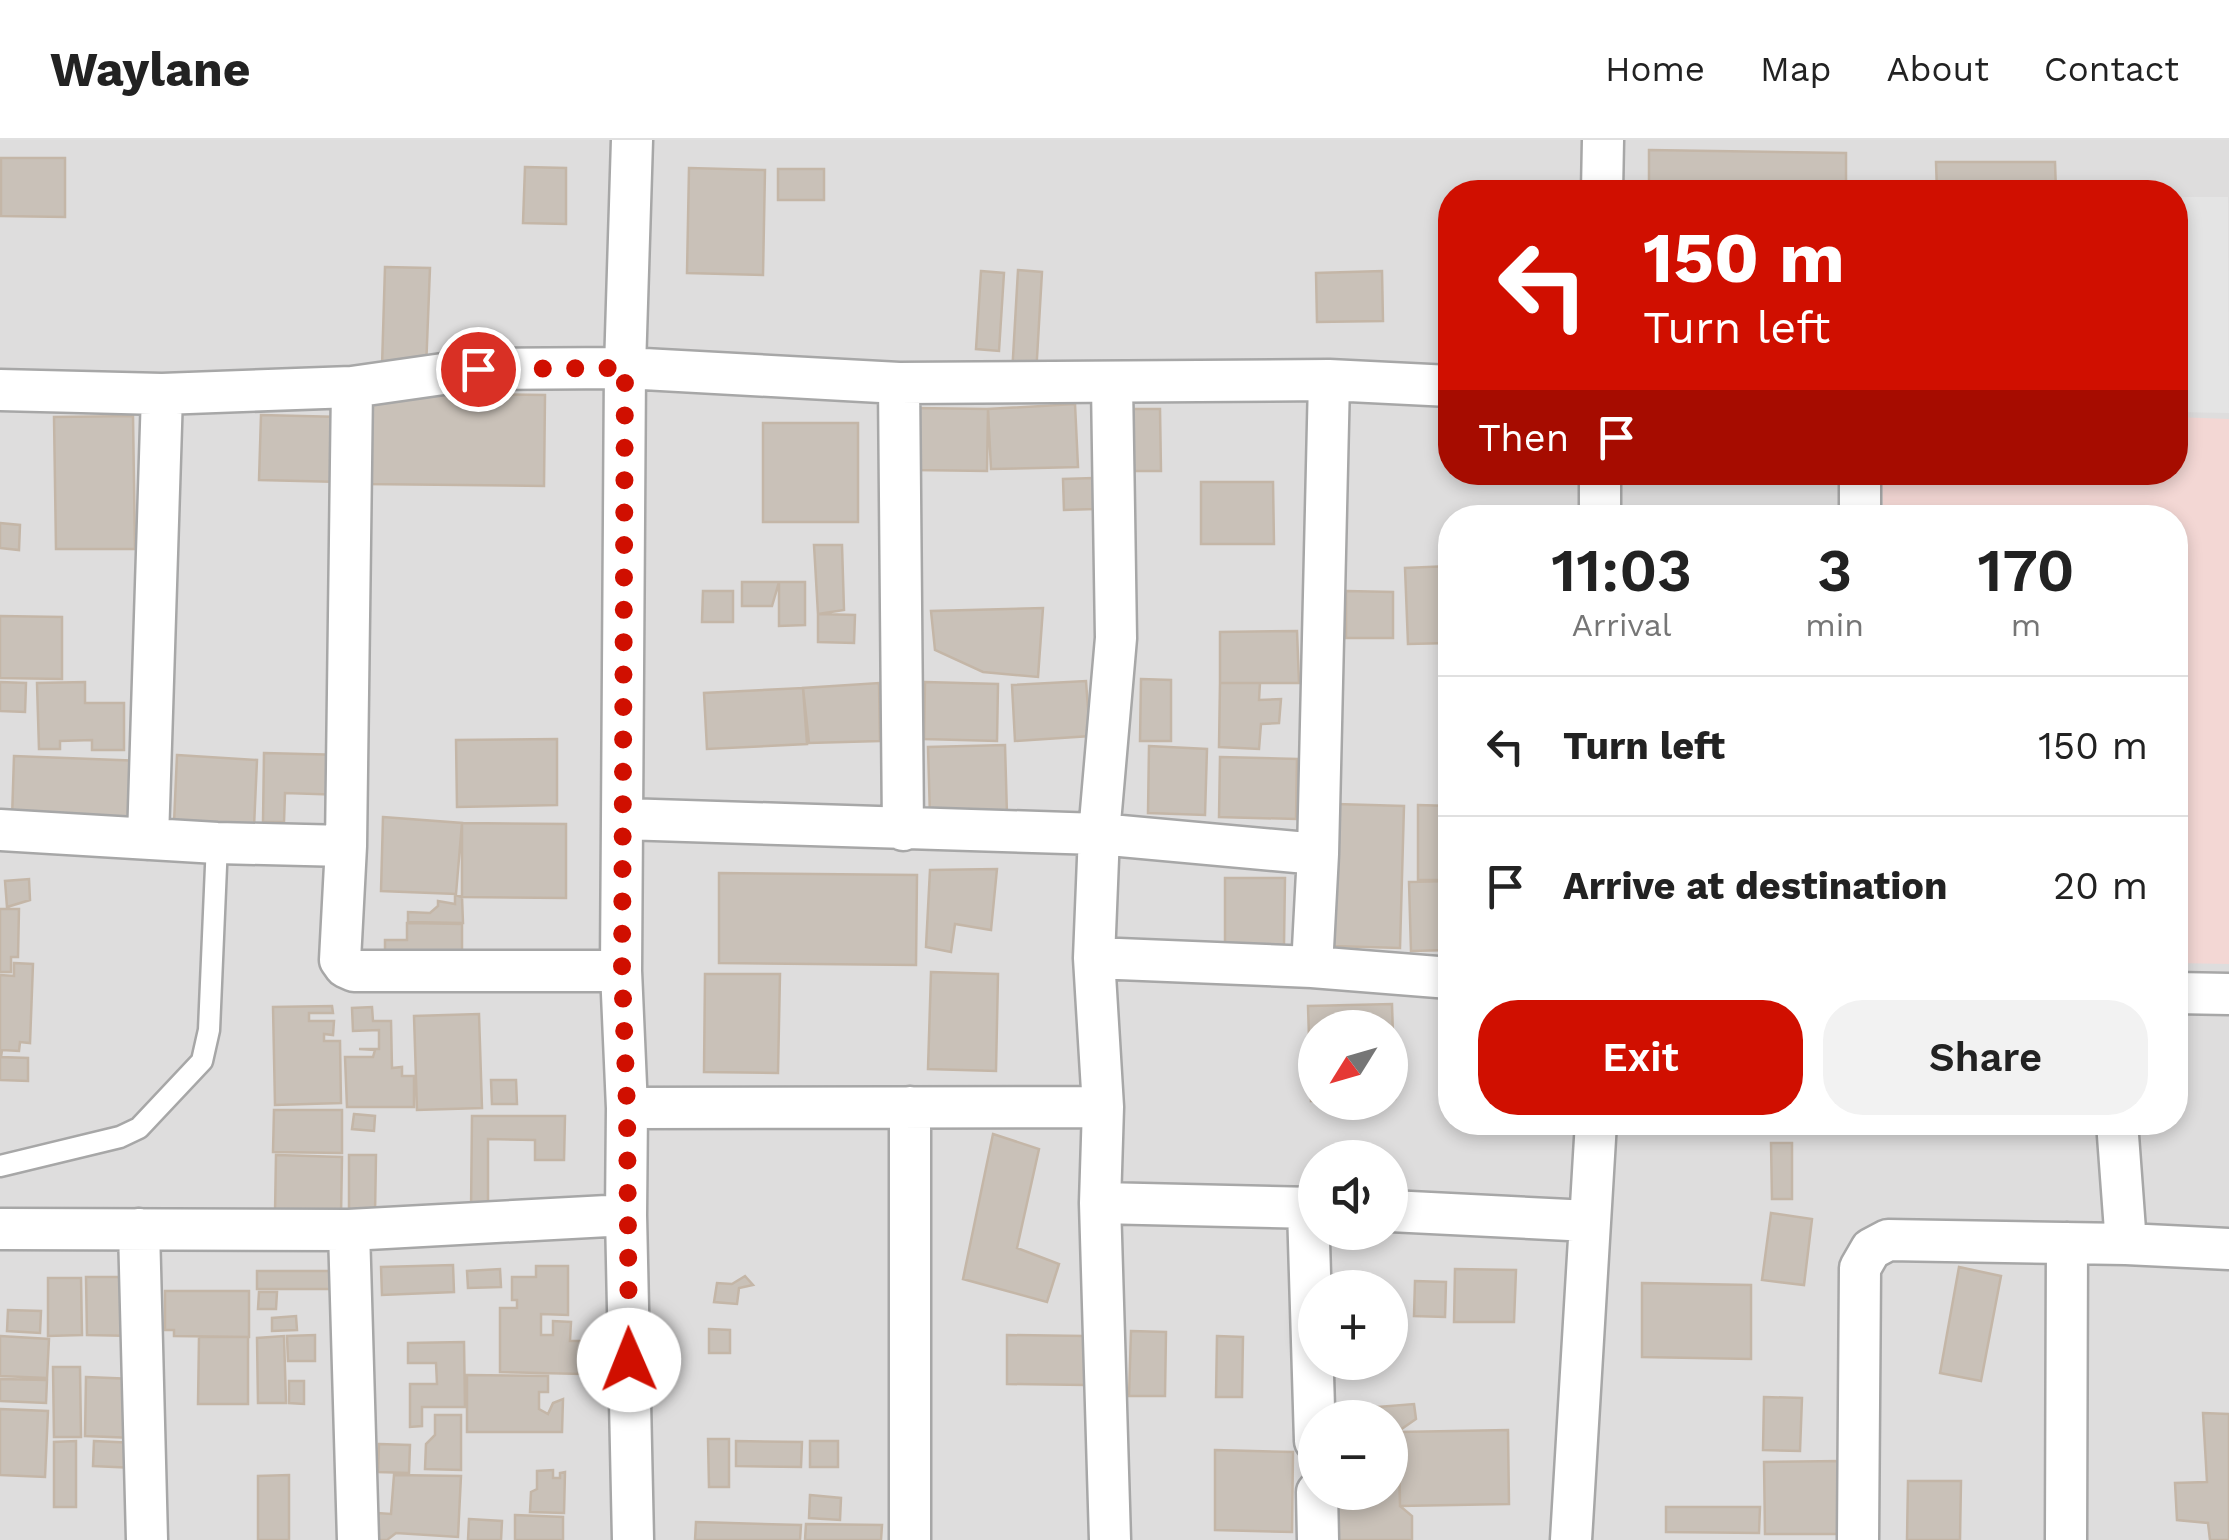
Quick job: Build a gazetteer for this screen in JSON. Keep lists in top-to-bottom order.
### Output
{
  "north": "bottom left",
  "page": {
    "header": "Waylane",
    "nav": [
      "Home",
      "Map",
      "About",
      "Contact"
    ],
    "turn": ["150 m", "Turn left"],
    "then": "Then",
    "eta": [
      "11:03",
      "Arrival",
      "3",
      "min",
      "170",
      "m"
    ],
    "list": [
      {
        "name": "Turn left",
        "value": "150 m"
      },
      {
        "name": "Arrive at destination",
        "value": "20 m"
      }
    ],
    "buttons": ["Exit", "Share"],
    "map_buttons": ["+", "−"]
  }
}
